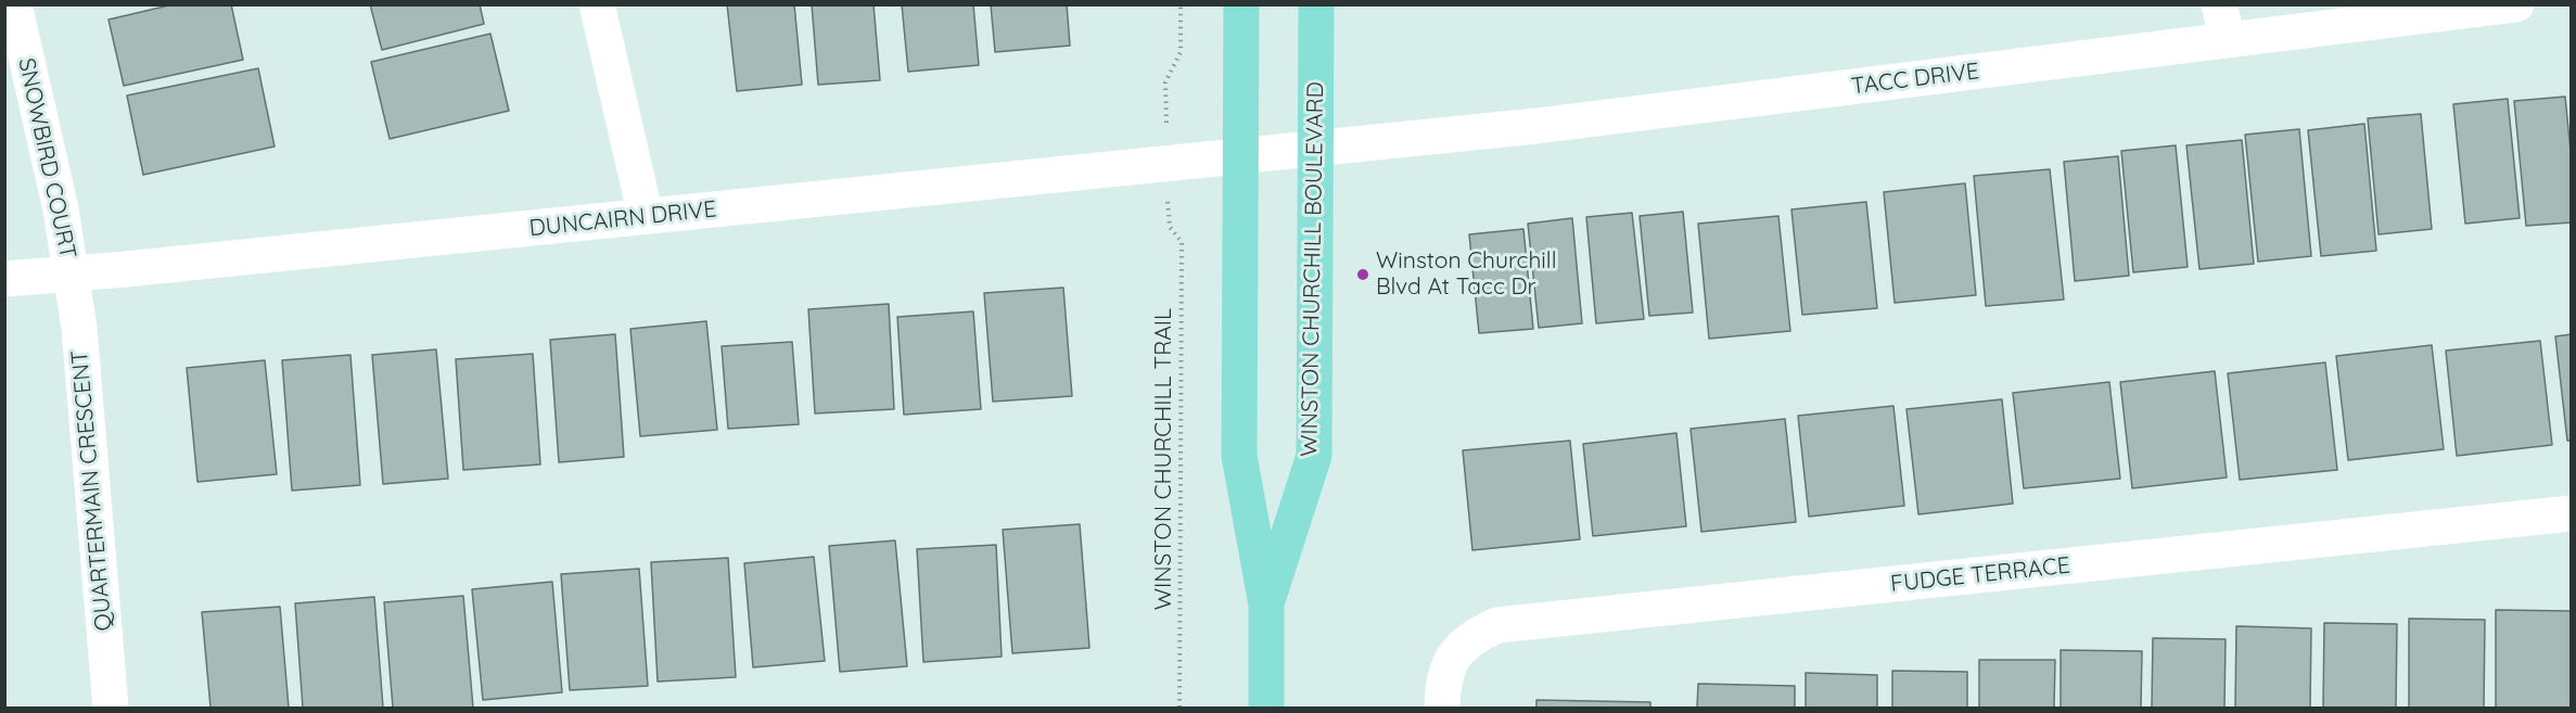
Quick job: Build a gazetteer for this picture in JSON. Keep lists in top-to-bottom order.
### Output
{
  "streets": {
    "main road": ["WINSTON CHURCHILL BOULEVARD"],
    "street": [
      "TACC DRIVE",
      "SNOWBIRD COURT",
      "DUNCAIRN DRIVE",
      "QUARTERMAIN CRESCENT",
      "FUDGE TERRACE"
    ],
    "path": ["WINSTON CHURCHILL TRAIL"]
  },
  "crossings": [
    ["TACC DRIVE", "DUNCAIRN DRIVE"],
    ["TACC DRIVE", "WINSTON CHURCHILL BOULEVARD"],
    ["SNOWBIRD COURT", "DUNCAIRN DRIVE"],
    ["SNOWBIRD COURT", "QUARTERMAIN CRESCENT"],
    ["DUNCAIRN DRIVE", "WINSTON CHURCHILL BOULEVARD"],
    ["DUNCAIRN DRIVE", "QUARTERMAIN CRESCENT"]
  ],
  "places": ["Winston Churchill Blvd At Tacc Dr"]
}
